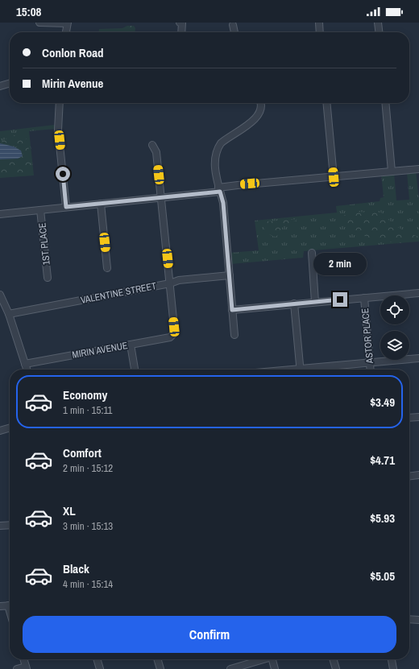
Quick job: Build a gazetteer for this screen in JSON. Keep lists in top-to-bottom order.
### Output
{
  "streets": {
    "street": [
      "1ST PLACE",
      "VALENTINE STREET",
      "ASTOR PLACE",
      "MIRIN AVENUE"
    ]
  },
  "crossings": [
    ["VALENTINE STREET", "MIRIN AVENUE"]
  ],
  "page": {
    "status": "15:08",
    "banner": ["Conlon Road", "Mirin Avenue"],
    "bubble": "2 min",
    "list": [
      {
        "name": "Economy",
        "note": "1 min · 15:11",
        "value": "$3.49"
      },
      {
        "name": "Comfort",
        "note": "2 min · 15:12",
        "value": "$4.71"
      },
      {
        "name": "XL",
        "note": "3 min · 15:13",
        "value": "$5.93"
      },
      {
        "name": "Black",
        "note": "4 min · 15:14",
        "value": "$5.05"
      }
    ],
    "buttons": "Confirm"
  }
}
